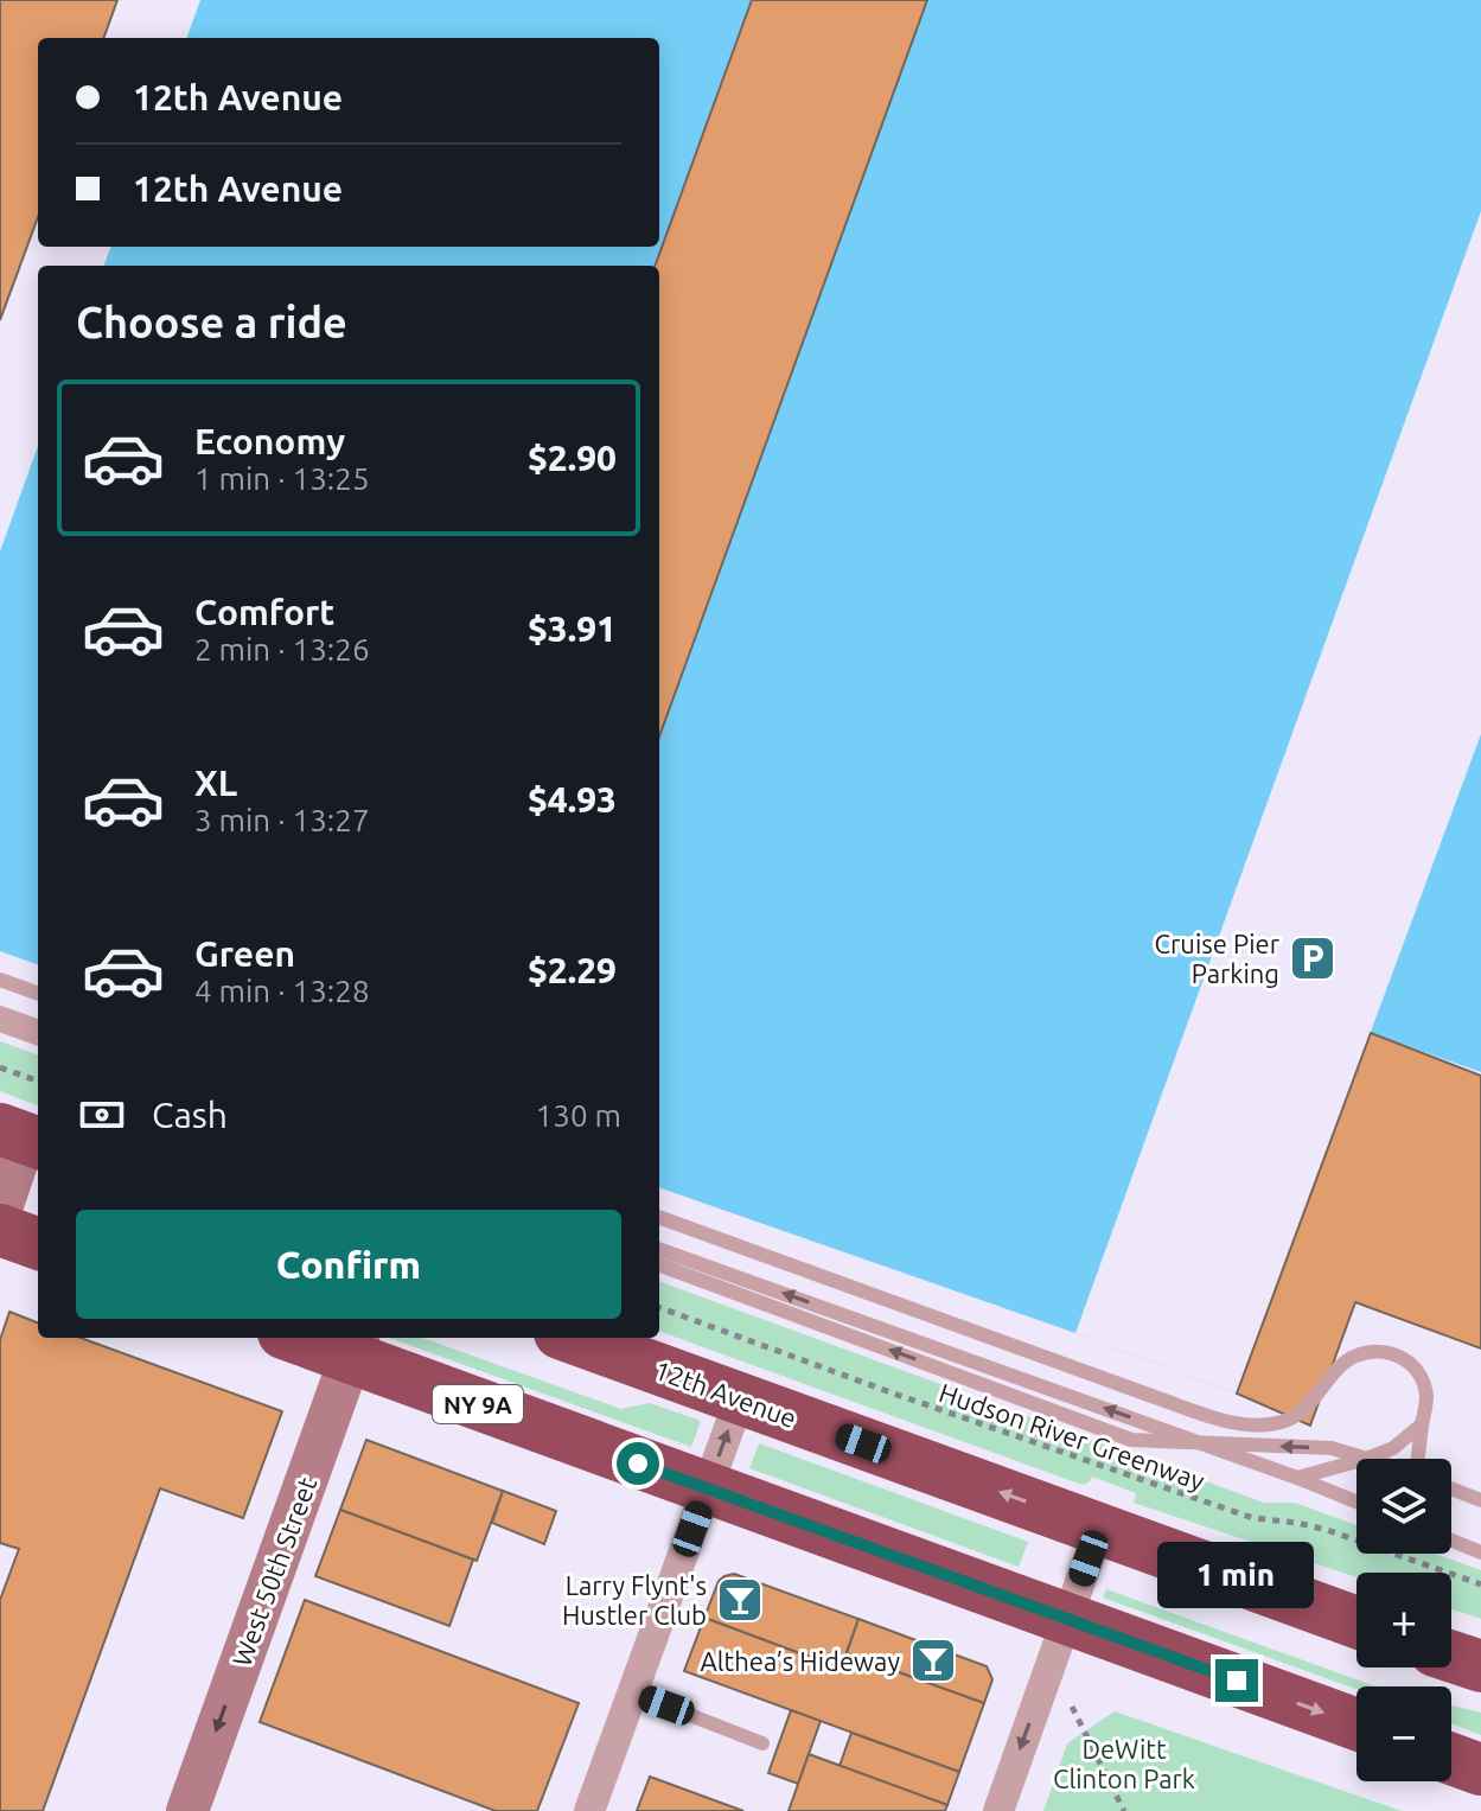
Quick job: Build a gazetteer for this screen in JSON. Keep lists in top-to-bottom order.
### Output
{
  "streets": {
    "highway": ["12th Avenue", "NY 9A"],
    "main road": ["West 50th Street"],
    "path": ["Hudson River Greenway"]
  },
  "crossings": [
    ["NY 9A", "West 50th Street"]
  ],
  "one_way": ["West 50th Street"],
  "parks": ["DeWitt Clinton Park"],
  "places": {
    "parking": ["Cruise Pier Parking"],
    "bar": ["Larry Flynt's Hustler Club", "Althea’s Hideway"]
  },
  "page": {
    "banner": ["12th Avenue", "12th Avenue"],
    "heading": "Choose a ride",
    "list": [
      {
        "name": "Economy",
        "note": "1 min · 13:25",
        "value": "$2.90"
      },
      {
        "name": "Comfort",
        "note": "2 min · 13:26",
        "value": "$3.91"
      },
      {
        "name": "XL",
        "note": "3 min · 13:27",
        "value": "$4.93"
      },
      {
        "name": "Green",
        "note": "4 min · 13:28",
        "value": "$2.29"
      }
    ],
    "pay": ["Cash", "130 m"],
    "buttons": "Confirm",
    "map_buttons": ["+", "−"],
    "bubble": "1 min"
  }
}
